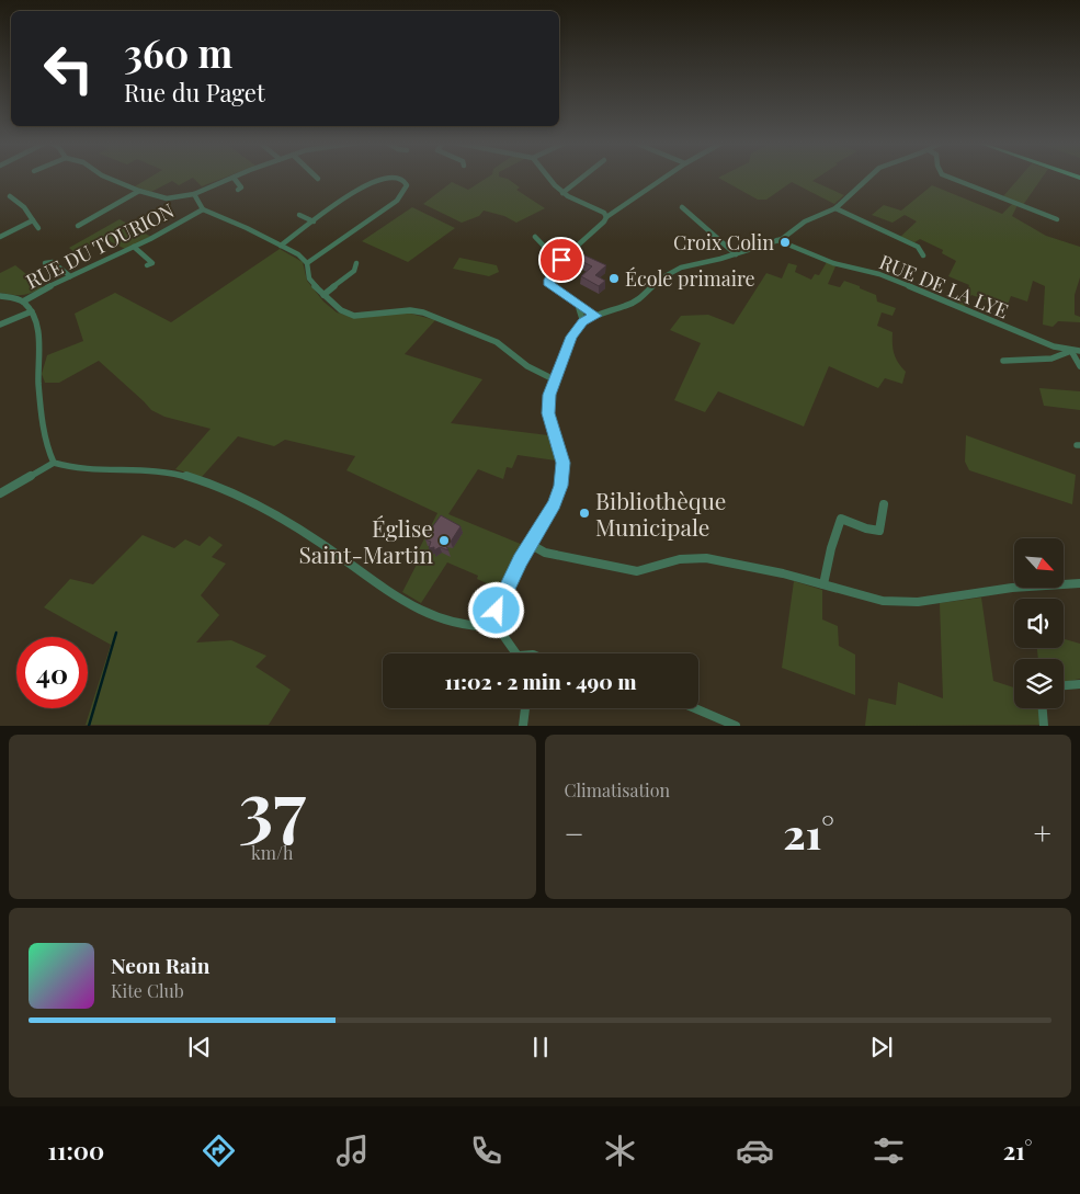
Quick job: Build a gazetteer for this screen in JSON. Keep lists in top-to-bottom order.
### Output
{
  "streets": {
    "street": ["RUE DU TOURION", "RUE DE LA LYE"]
  },
  "places": [
    "Croix Colin",
    "École primaire",
    "Bibliothèque Municipale",
    "Église Saint-Martin"
  ],
  "north": "bottom right",
  "page": {
    "turn": ["360 m", "Rue du Paget"],
    "limit": "40",
    "trip": "11:02 · 2 min · 490 m",
    "tile": [
      ["37", "km/h"],
      "Climatisation"
    ],
    "heat": ["−", "21°", "+"],
    "song": ["Neon Rain", "Kite Club"],
    "tabs": ["11:00", "21°"]
  }
}
